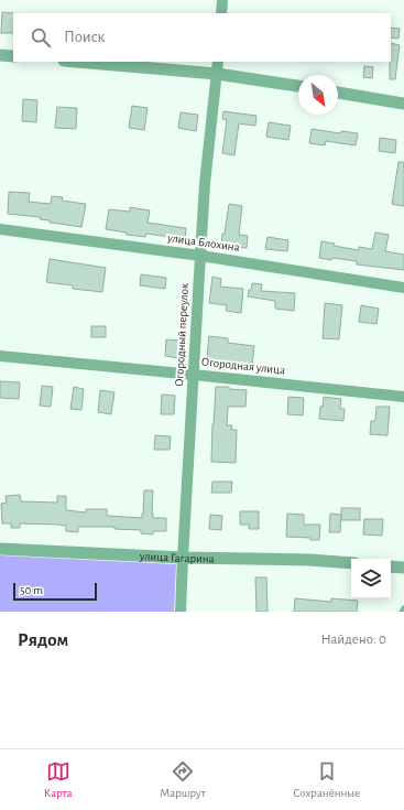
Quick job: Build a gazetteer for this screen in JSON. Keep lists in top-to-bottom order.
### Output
{
  "streets": {
    "street": [
      "улица Блохина",
      "Огородный переулок",
      "Огородная улица",
      "улица Гагарина"
    ]
  },
  "crossings": [
    ["улица Блохина", "Огородный переулок"],
    ["Огородный переулок", "Огородная улица"],
    ["Огородный переулок", "улица Гагарина"]
  ],
  "scale_bar": "50 m",
  "north": "bottom right",
  "page": {
    "search": "Поиск",
    "scale": "50 m",
    "heading": ["Рядом", "Найдено: 0"],
    "nav": ["Карта", "Маршрут", "Сохранённые"]
  }
}
